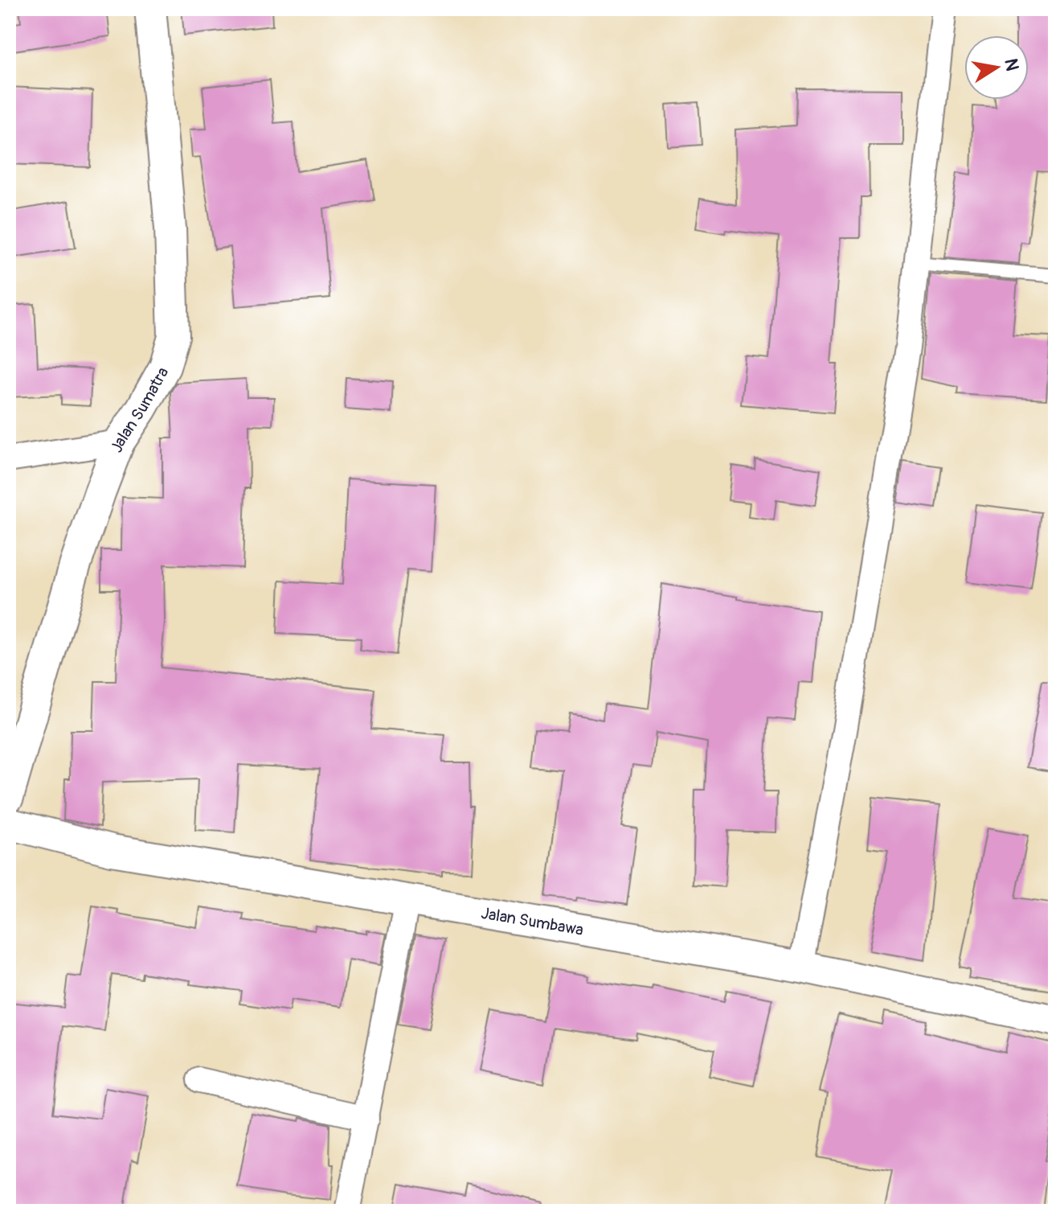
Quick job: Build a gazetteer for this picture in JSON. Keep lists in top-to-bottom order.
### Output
{
  "streets": {
    "street": ["Jalan Sumatra", "Jalan Sumbawa"]
  },
  "north": "right"
}
